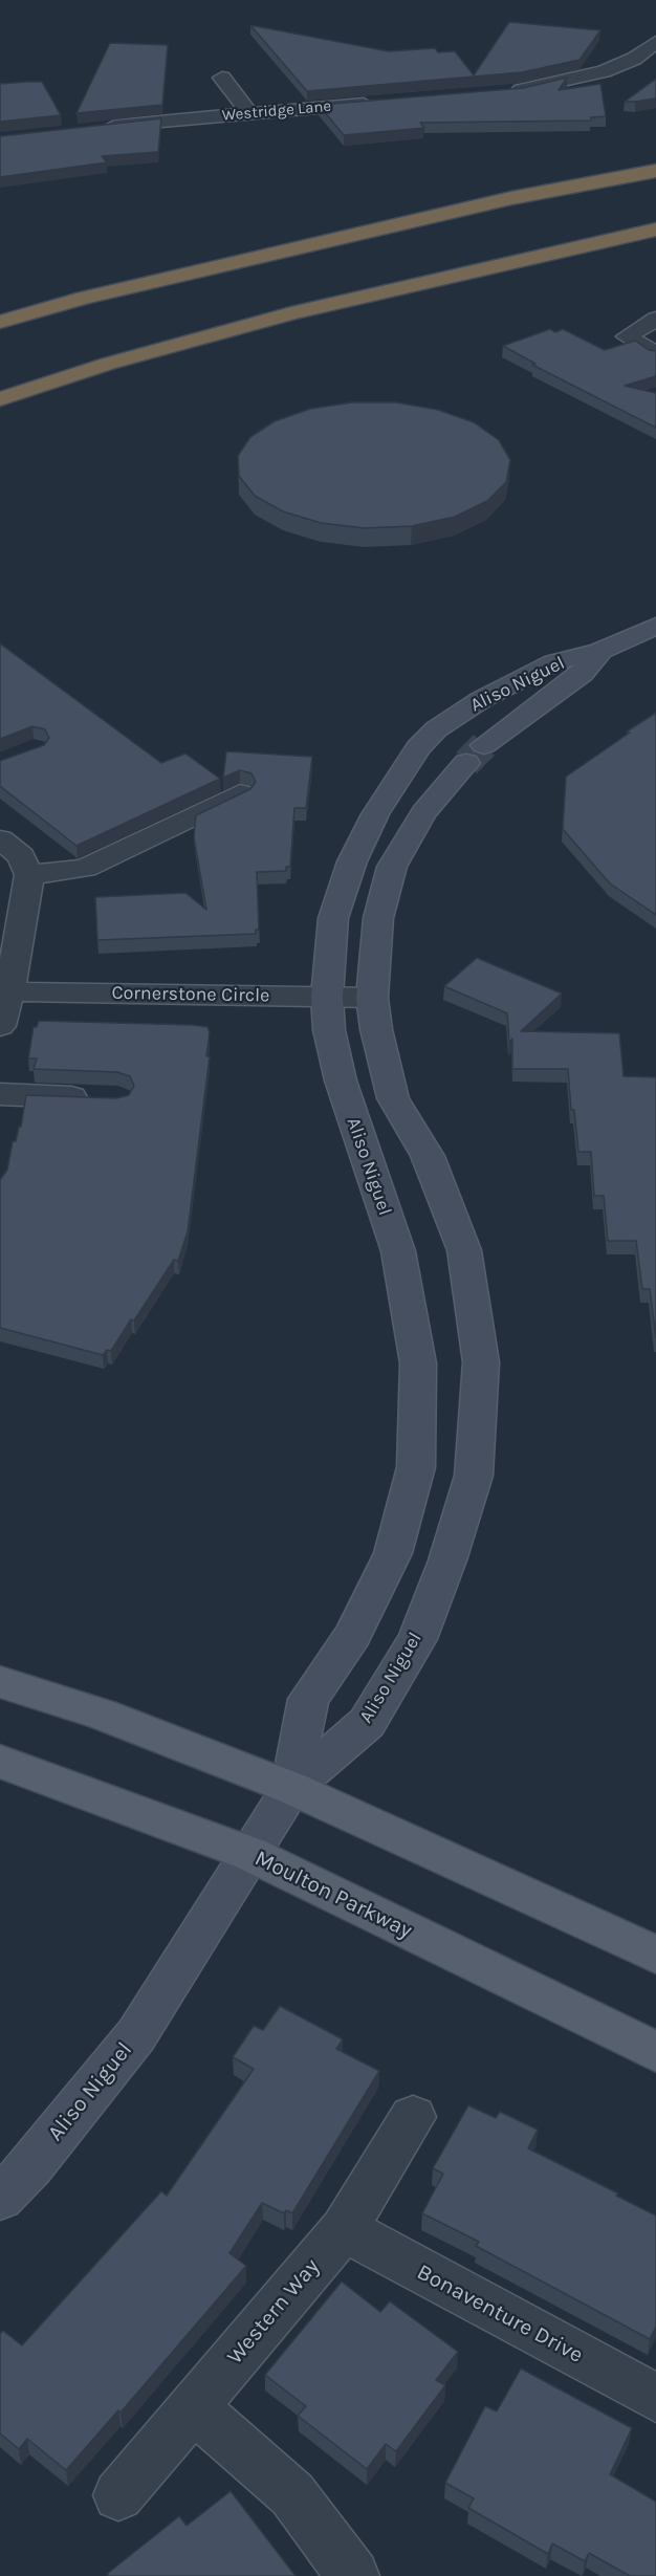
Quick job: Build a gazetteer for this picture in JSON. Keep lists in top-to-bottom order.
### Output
{
  "streets": {
    "main road": ["Moulton Parkway"],
    "street": [
      "Westridge Lane",
      "Aliso Niguel",
      "Cornerstone Circle",
      "Western Way",
      "Bonaventure Drive"
    ]
  },
  "crossings": [
    ["Aliso Niguel", "Cornerstone Circle"],
    ["Aliso Niguel", "Moulton Parkway"],
    ["Western Way", "Bonaventure Drive"]
  ]
}
